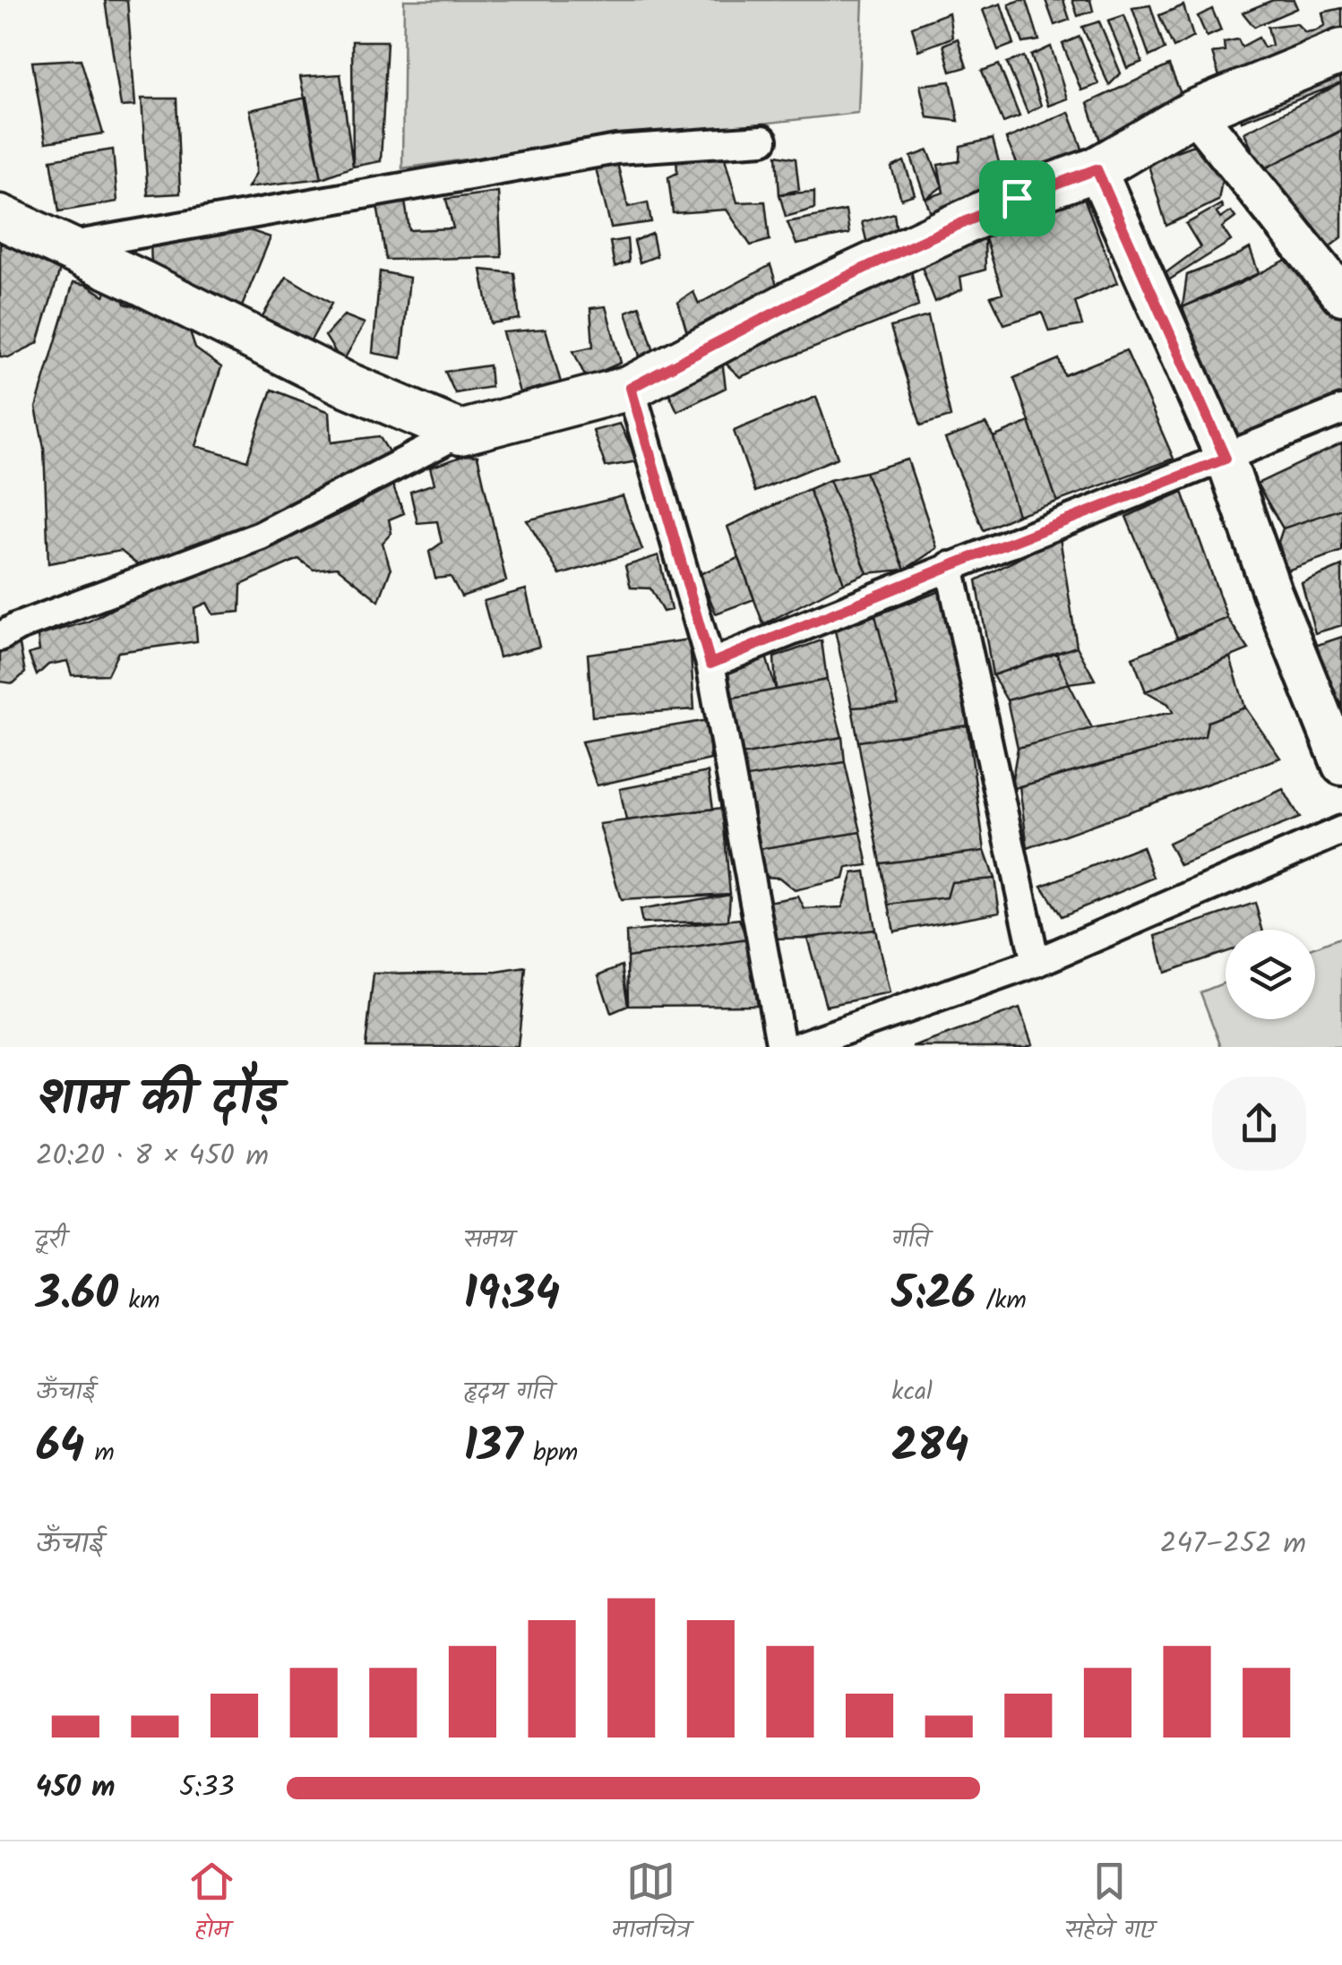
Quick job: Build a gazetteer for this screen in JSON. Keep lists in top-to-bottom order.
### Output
{
  "page": {
    "heading": ["शाम की दौड़", "20:20 · 8 × 450 m"],
    "stats": [
      ["दूरी", "3.60 km"],
      ["समय", "19:34"],
      ["गति", "5:26 /km"],
      ["ऊँचाई", "64 m"],
      ["हृदय गति", "137 bpm"],
      ["kcal", "284"]
    ],
    "chart": ["ऊँचाई", "247–252 m"],
    "list": [
      {
        "name": "450 m",
        "note": "5:33"
      }
    ],
    "tabs": ["होम", "मानचित्र", "सहेजे गए"]
  }
}
